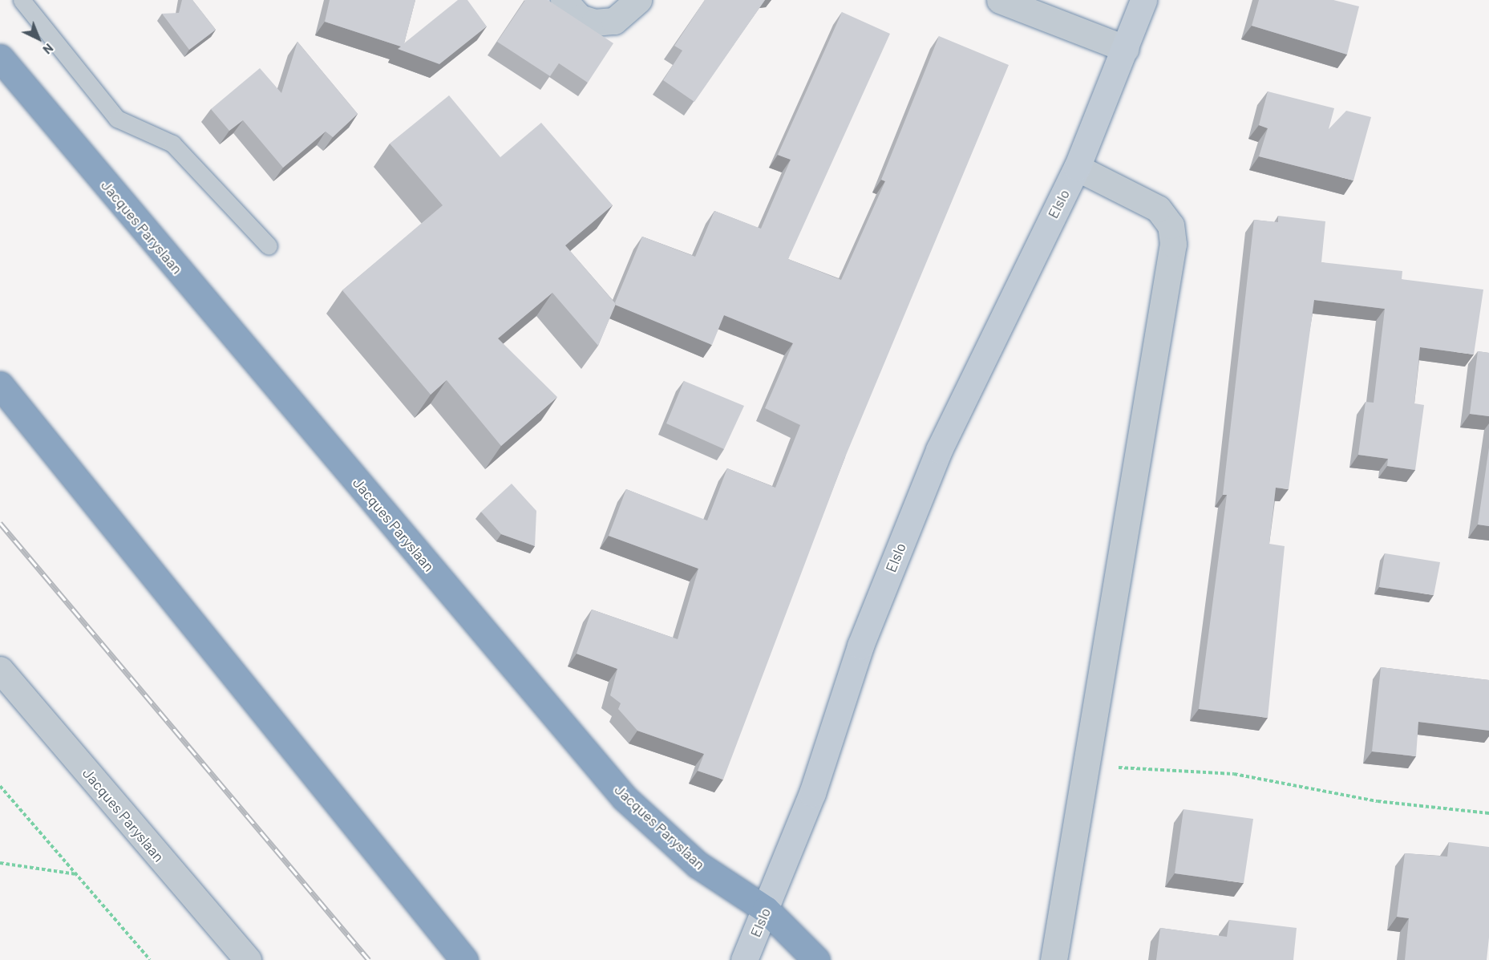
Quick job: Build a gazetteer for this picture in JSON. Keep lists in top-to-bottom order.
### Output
{
  "streets": {
    "highway": ["Jacques Paryslaan"],
    "street": ["Elslo"]
  },
  "crossings": [
    ["Elslo", "Jacques Paryslaan"]
  ],
  "north": "bottom right"
}
